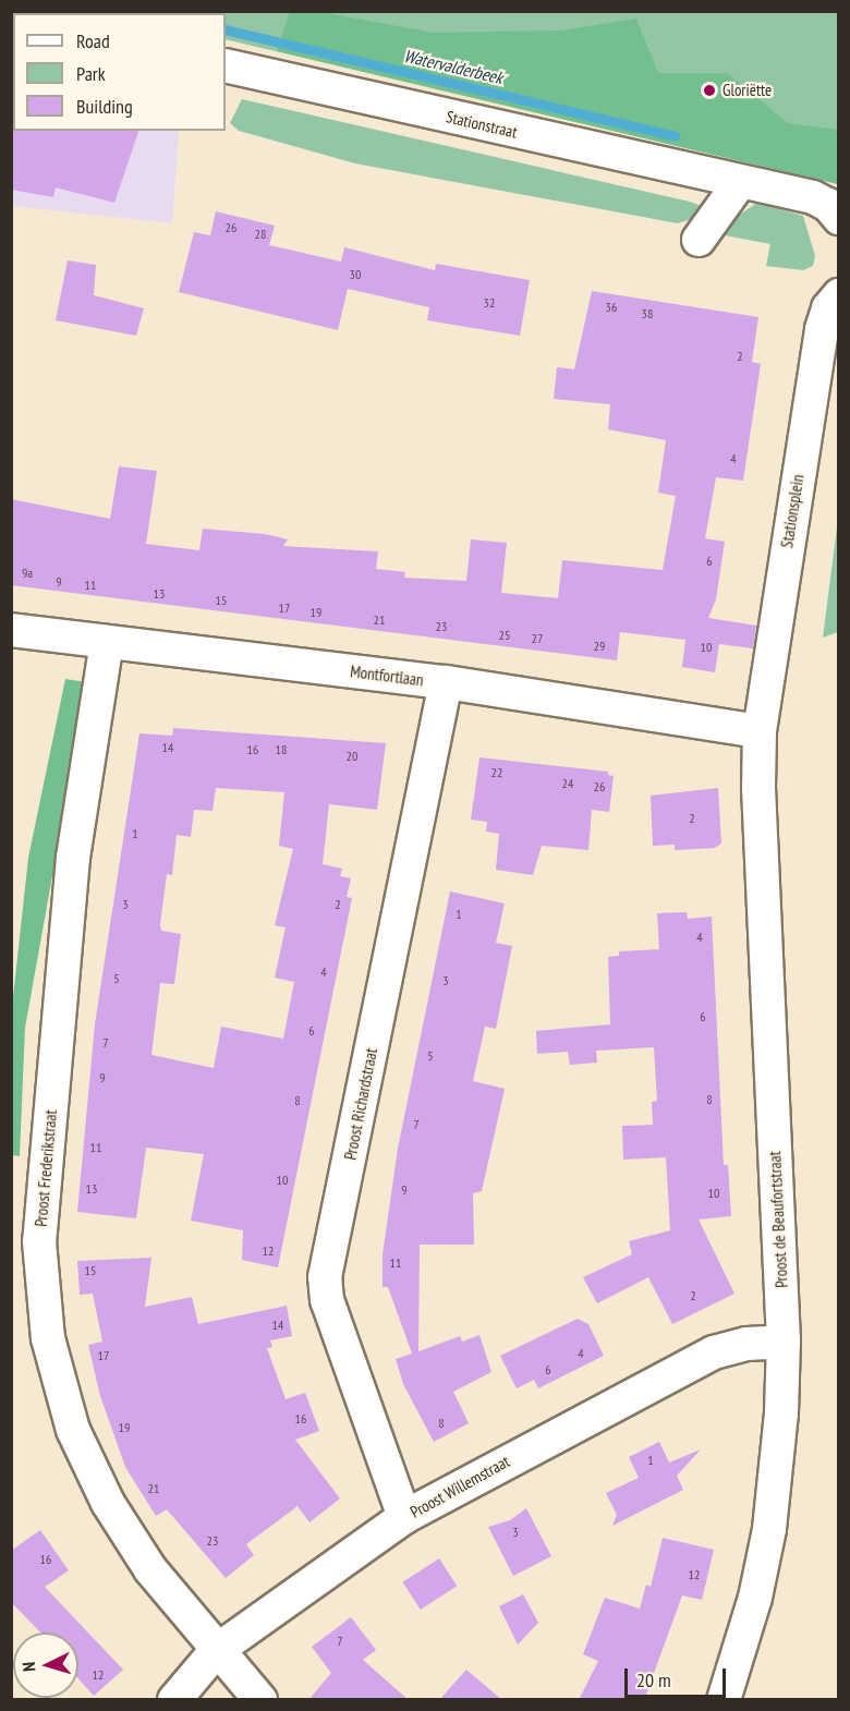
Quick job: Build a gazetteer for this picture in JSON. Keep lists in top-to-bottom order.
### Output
{
  "streets": {
    "street": [
      "Stationstraat",
      "Stationsplein",
      "Montfortlaan",
      "Proost Richardstraat",
      "Proost Frederikstraat",
      "Proost de Beaufortstraat",
      "Proost Willemstraat"
    ]
  },
  "crossings": [
    ["Stationsplein", "Montfortlaan"],
    ["Stationsplein", "Proost de Beaufortstraat"],
    ["Montfortlaan", "Proost Richardstraat"],
    ["Montfortlaan", "Proost Frederikstraat"],
    ["Montfortlaan", "Proost de Beaufortstraat"],
    ["Proost Richardstraat", "Proost Willemstraat"],
    ["Proost Frederikstraat", "Proost Willemstraat"],
    ["Proost de Beaufortstraat", "Proost Willemstraat"]
  ],
  "water": ["Watervalderbeek"],
  "places": ["Gloriëtte"],
  "house_numbers": [
    "26",
    "28",
    "30",
    "32",
    "36",
    "38",
    "2",
    "4",
    "6",
    "9a",
    "9",
    "11",
    "13",
    "15",
    "17",
    "19",
    "21",
    "23",
    "25",
    "27",
    "29",
    "10",
    "14",
    "16",
    "18",
    "20",
    "22",
    "24",
    "26",
    "2",
    "1",
    "3",
    "2",
    "1",
    "4",
    "4",
    "5",
    "3",
    "6",
    "6",
    "7",
    "5",
    "9",
    "8",
    "8",
    "7",
    "11",
    "10",
    "13",
    "9",
    "10",
    "12",
    "11",
    "15",
    "2",
    "14",
    "4",
    "17",
    "6",
    "16",
    "8",
    "19",
    "1",
    "21",
    "3",
    "23",
    "16",
    "12",
    "7",
    "12"
  ],
  "legend": ["Road", "Park", "Building"],
  "scale_bar": "20 m",
  "north": "left"
}
